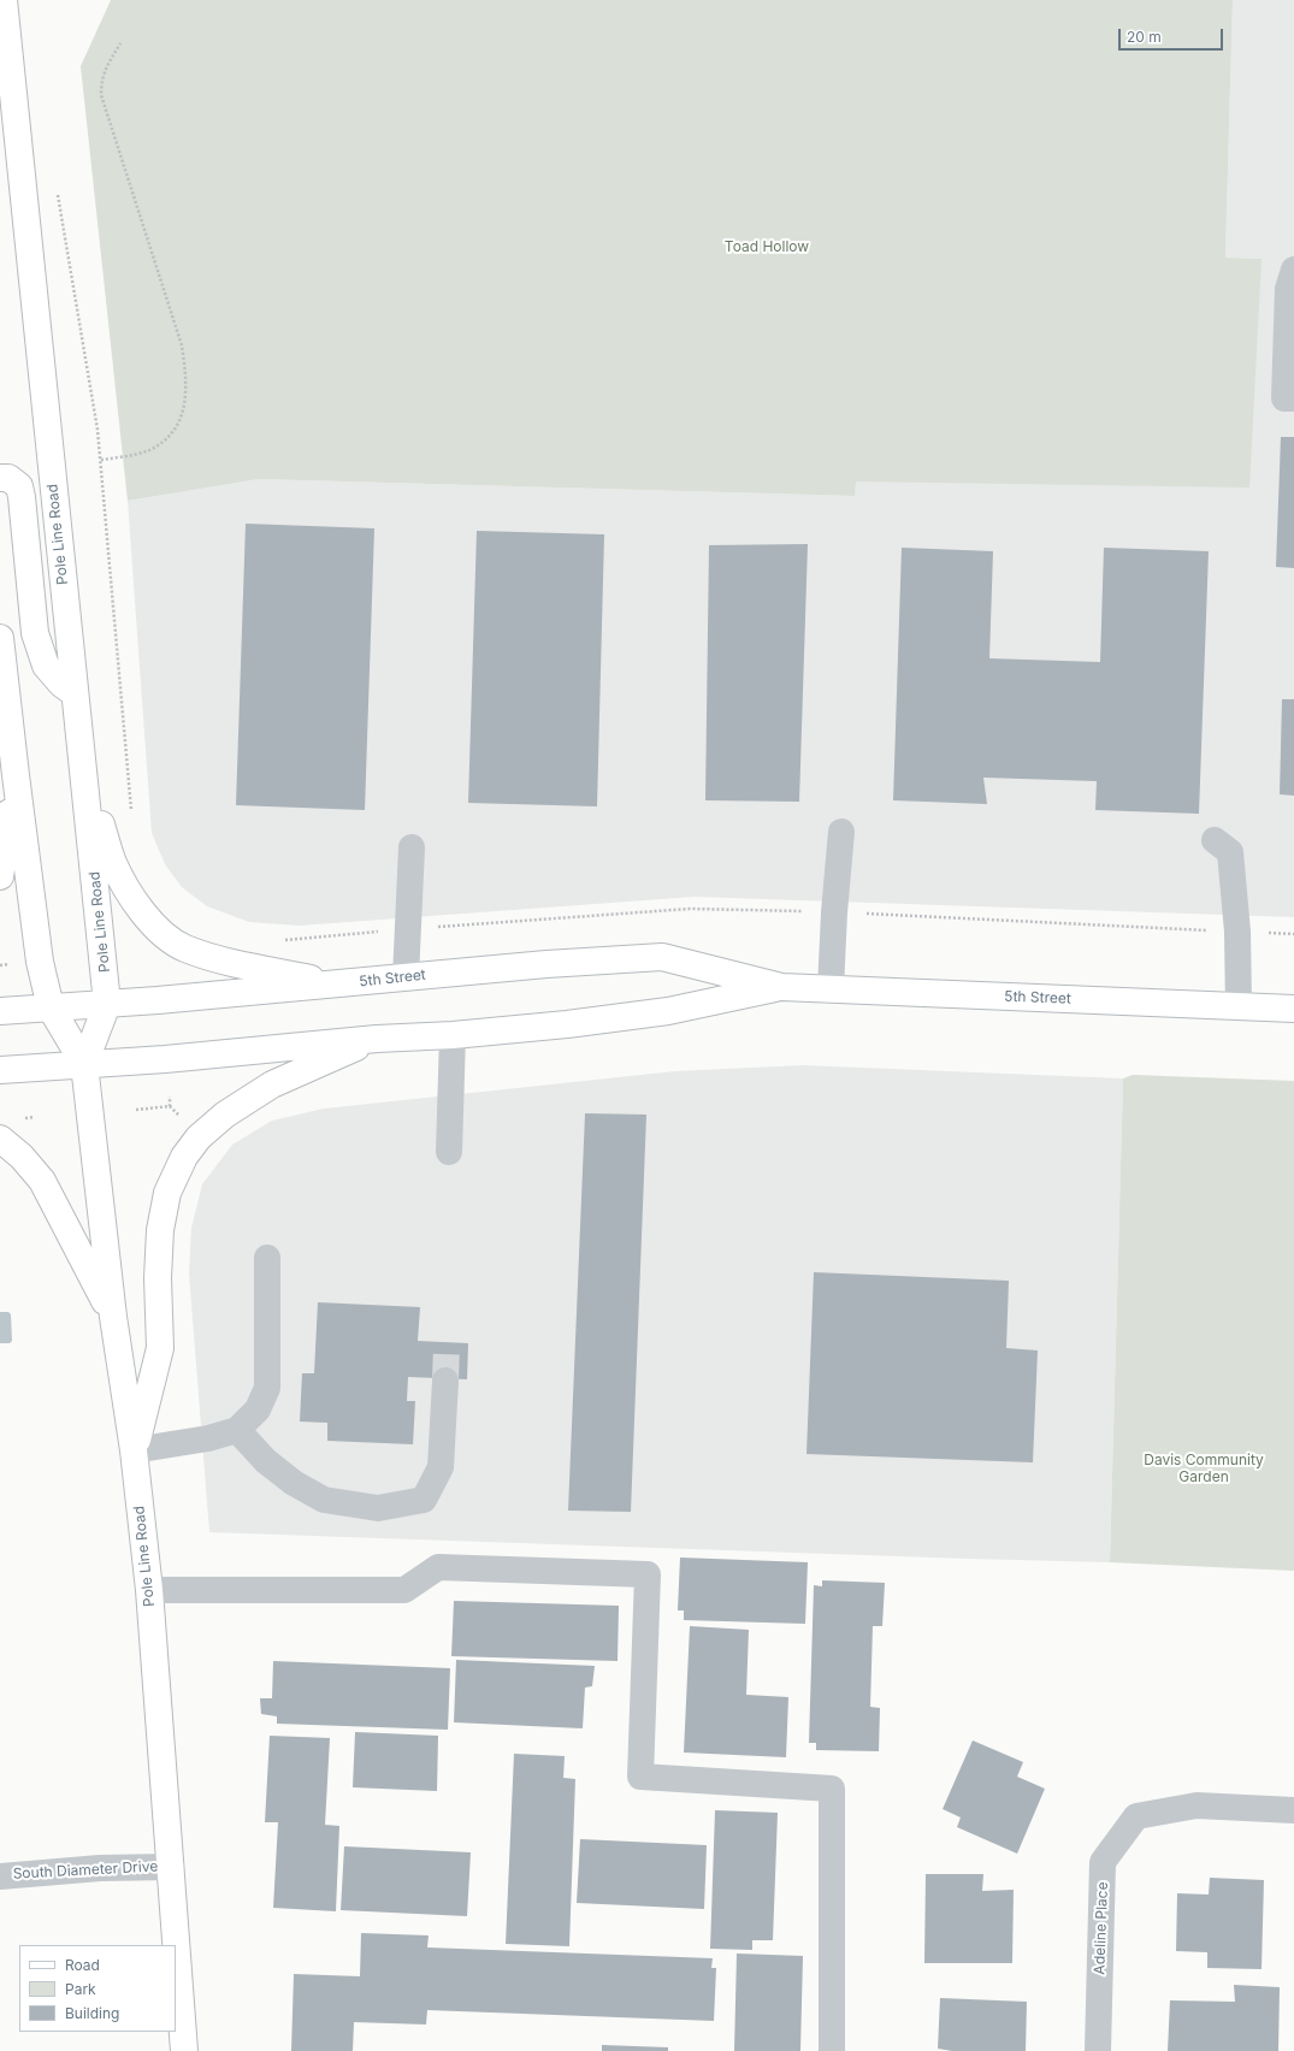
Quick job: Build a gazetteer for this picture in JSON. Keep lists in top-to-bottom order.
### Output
{
  "streets": {
    "main road": ["Pole Line Road", "5th Street"],
    "street": ["South Diameter Drive", "Adeline Place"]
  },
  "crossings": [
    ["Pole Line Road", "5th Street"],
    ["Pole Line Road", "South Diameter Drive"]
  ],
  "parks": ["Toad Hollow", "Davis Community Garden"],
  "legend": ["Road", "Park", "Building"],
  "scale_bar": "20 m"
}
